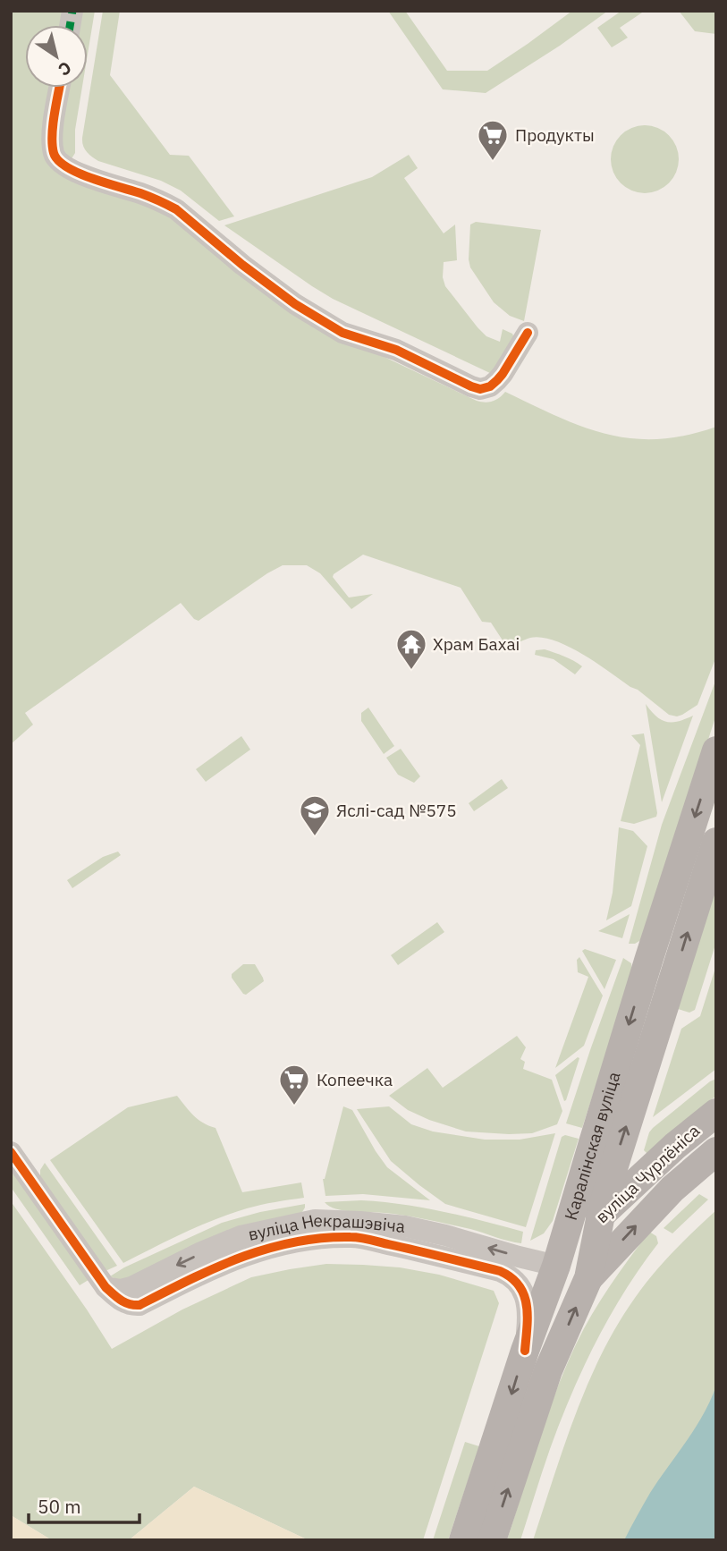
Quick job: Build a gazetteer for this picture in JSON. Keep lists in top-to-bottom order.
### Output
{
  "streets": {
    "main road": ["Каралінская вуліца", "вуліца Чурлёніса"],
    "street": ["вуліца Некрашэвіча"]
  },
  "crossings": [
    ["Каралінская вуліца", "вуліца Чурлёніса"],
    ["Каралінская вуліца", "вуліца Некрашэвіча"],
    ["вуліца Чурлёніса", "вуліца Некрашэвіча"]
  ],
  "one_way": ["вуліца Некрашэвіча"],
  "places": {
    "supermarket": ["Продукты", "Копеечка"],
    "temple": ["Храм Бахаі"],
    "school or university": ["Яслі-сад №575"]
  },
  "scale_bar": "50 m",
  "north": "bottom right"
}
